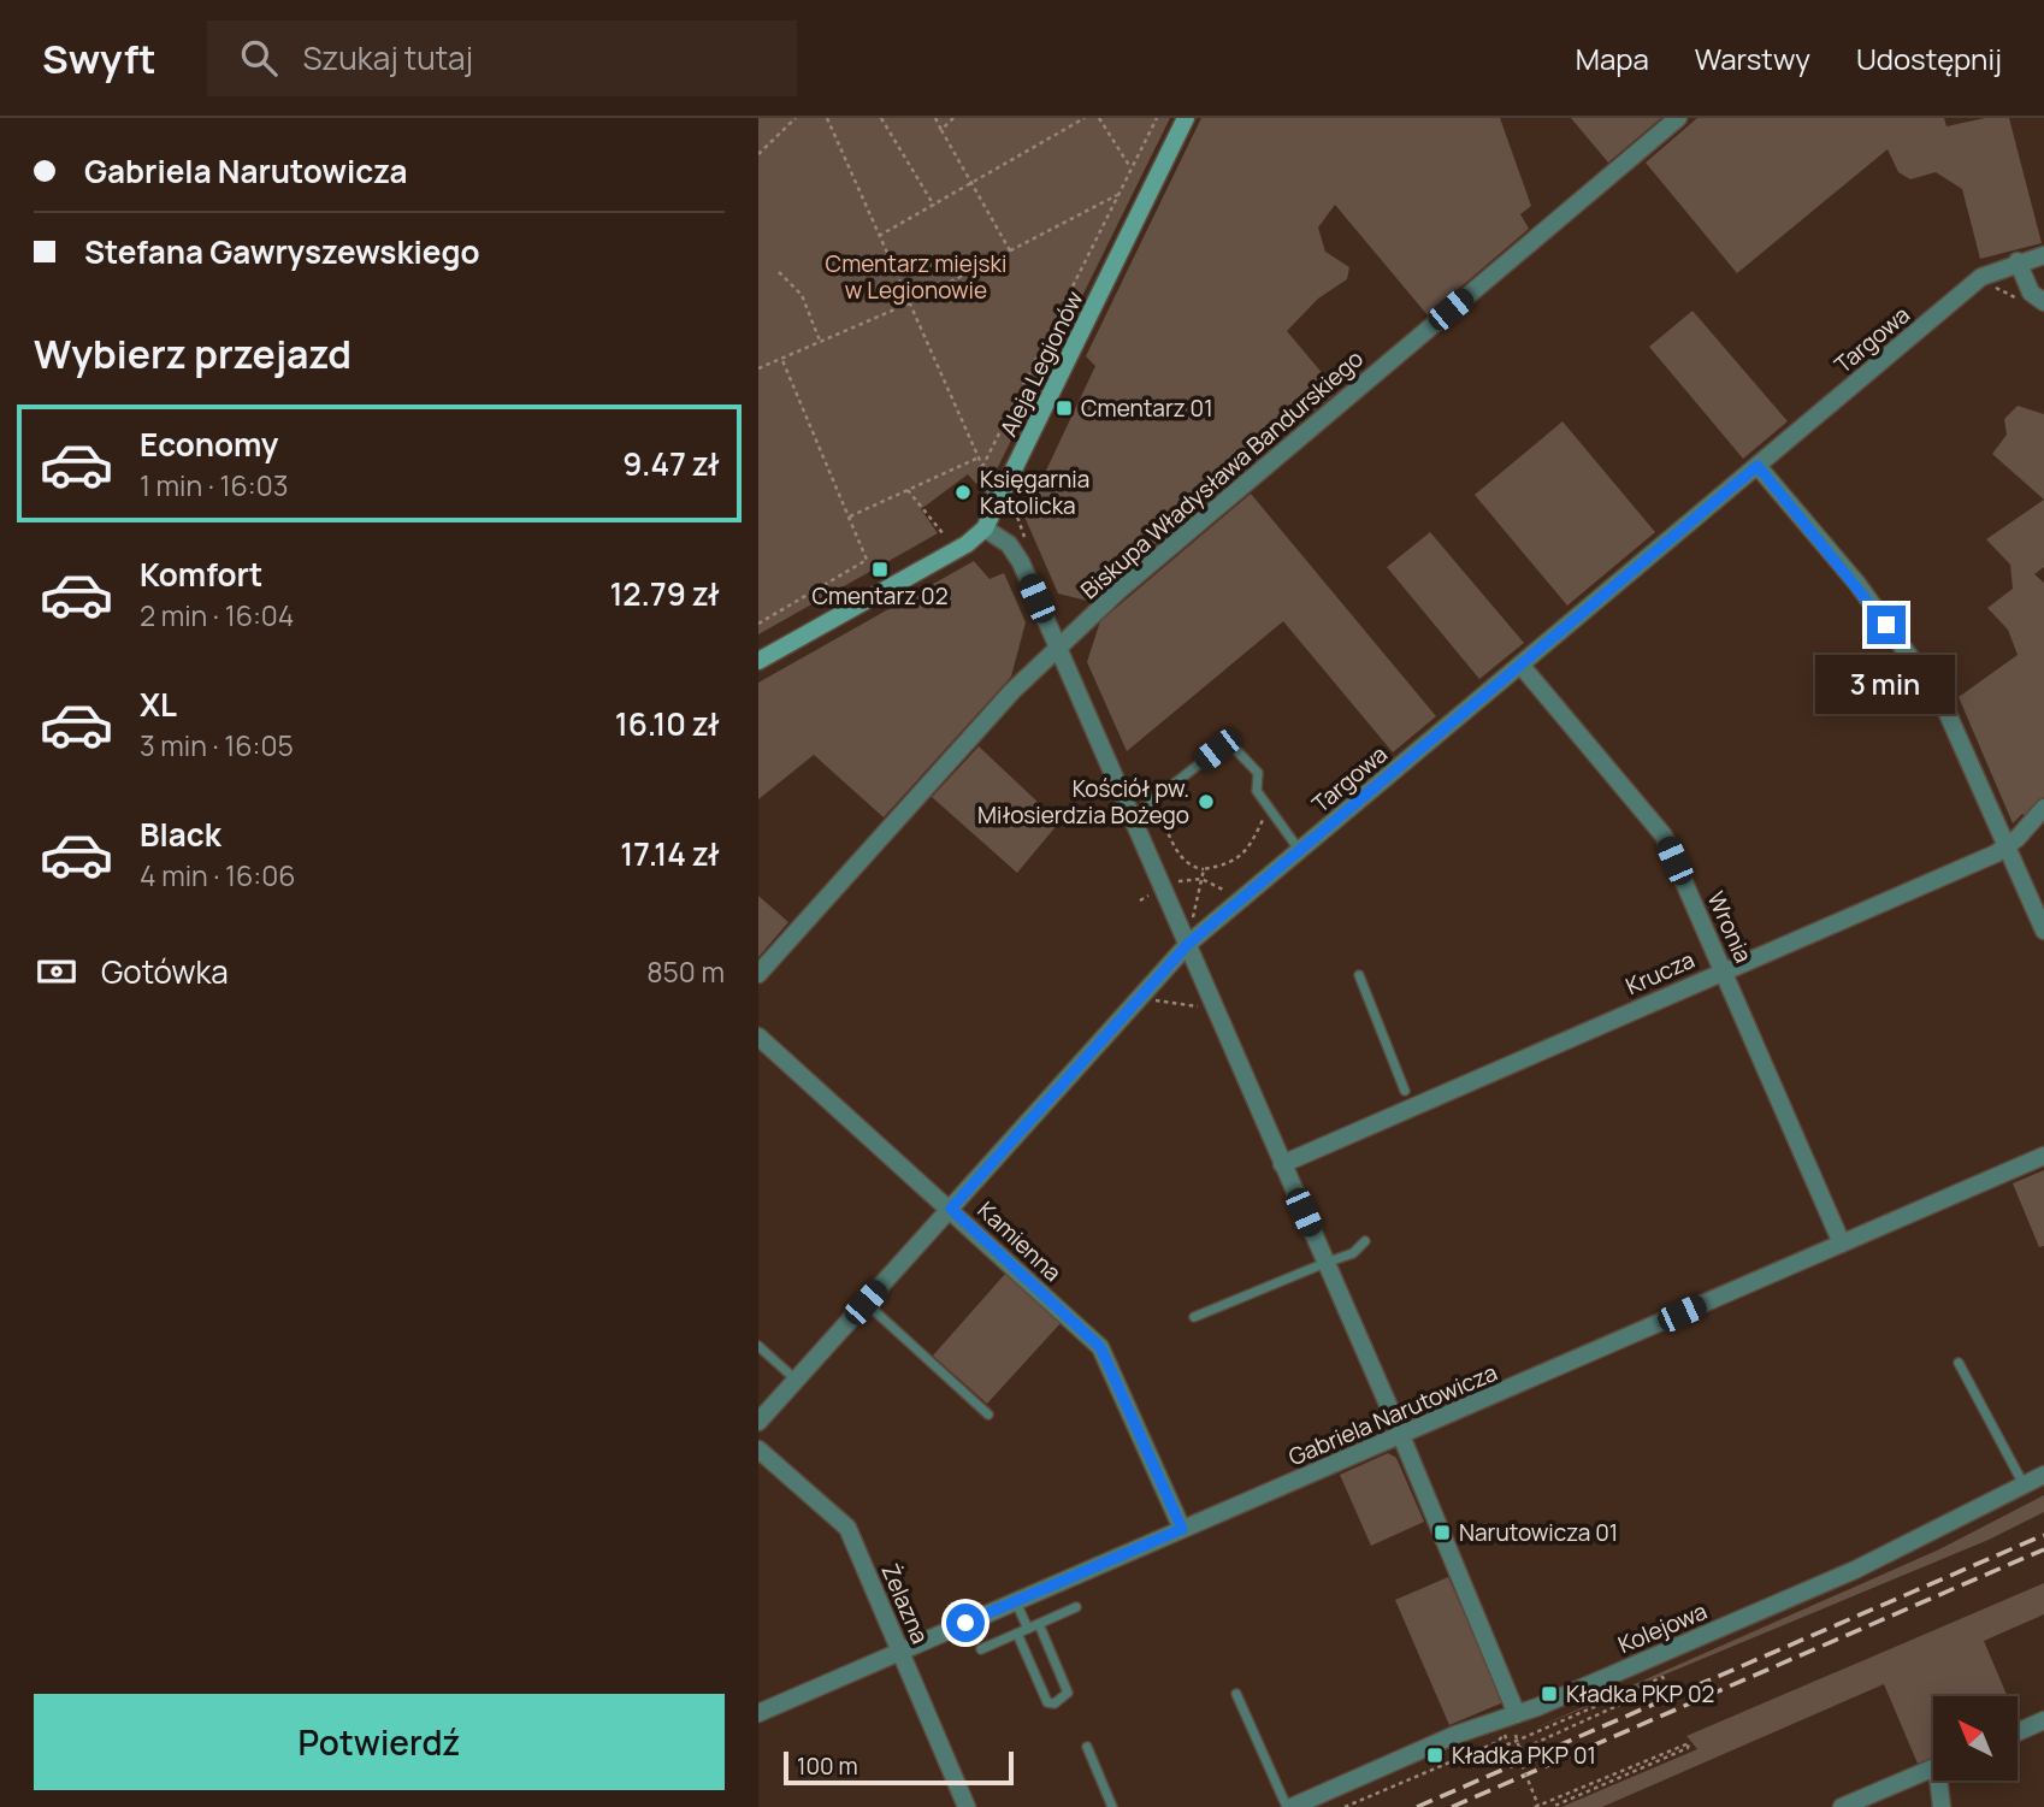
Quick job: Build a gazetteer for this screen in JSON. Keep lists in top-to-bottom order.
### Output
{
  "streets": {
    "street": [
      "Targowa",
      "Aleja Legionów",
      "Biskupa Władysława Bandurskiego",
      "Wronia",
      "Krucza",
      "Kamienna",
      "Gabriela Narutowicza",
      "Żelazna",
      "Kolejowa"
    ]
  },
  "crossings": [
    ["Targowa", "Wronia"],
    ["Targowa", "Kamienna"],
    ["Wronia", "Krucza"],
    ["Wronia", "Gabriela Narutowicza"],
    ["Kamienna", "Gabriela Narutowicza"],
    ["Gabriela Narutowicza", "Żelazna"]
  ],
  "parks": ["Cmentarz miejski w Legionowie"],
  "places": {
    "transit": [
      "Cmentarz 01",
      "Cmentarz 02",
      "Narutowicza 01",
      "Kładka PKP 02",
      "Kładka PKP 01"
    ],
    "other": ["Księgarnia Katolicka", "Kościół pw. Miłosierdzia Bożego"]
  },
  "scale_bar": "100 m",
  "north": "top left",
  "page": {
    "header": "Swyft",
    "search": "Szukaj tutaj",
    "nav": ["Mapa", "Warstwy", "Udostępnij"],
    "banner": ["Gabriela Narutowicza", "Stefana Gawryszewskiego"],
    "heading": "Wybierz przejazd",
    "list": [
      {
        "name": "Economy",
        "note": "1 min · 16:03",
        "value": "9.47 zł"
      },
      {
        "name": "Komfort",
        "note": "2 min · 16:04",
        "value": "12.79 zł"
      },
      {
        "name": "XL",
        "note": "3 min · 16:05",
        "value": "16.10 zł"
      },
      {
        "name": "Black",
        "note": "4 min · 16:06",
        "value": "17.14 zł"
      }
    ],
    "bubble": "3 min",
    "pay": ["Gotówka", "850 m"],
    "buttons": "Potwierdź",
    "scale": "100 m"
  }
}
